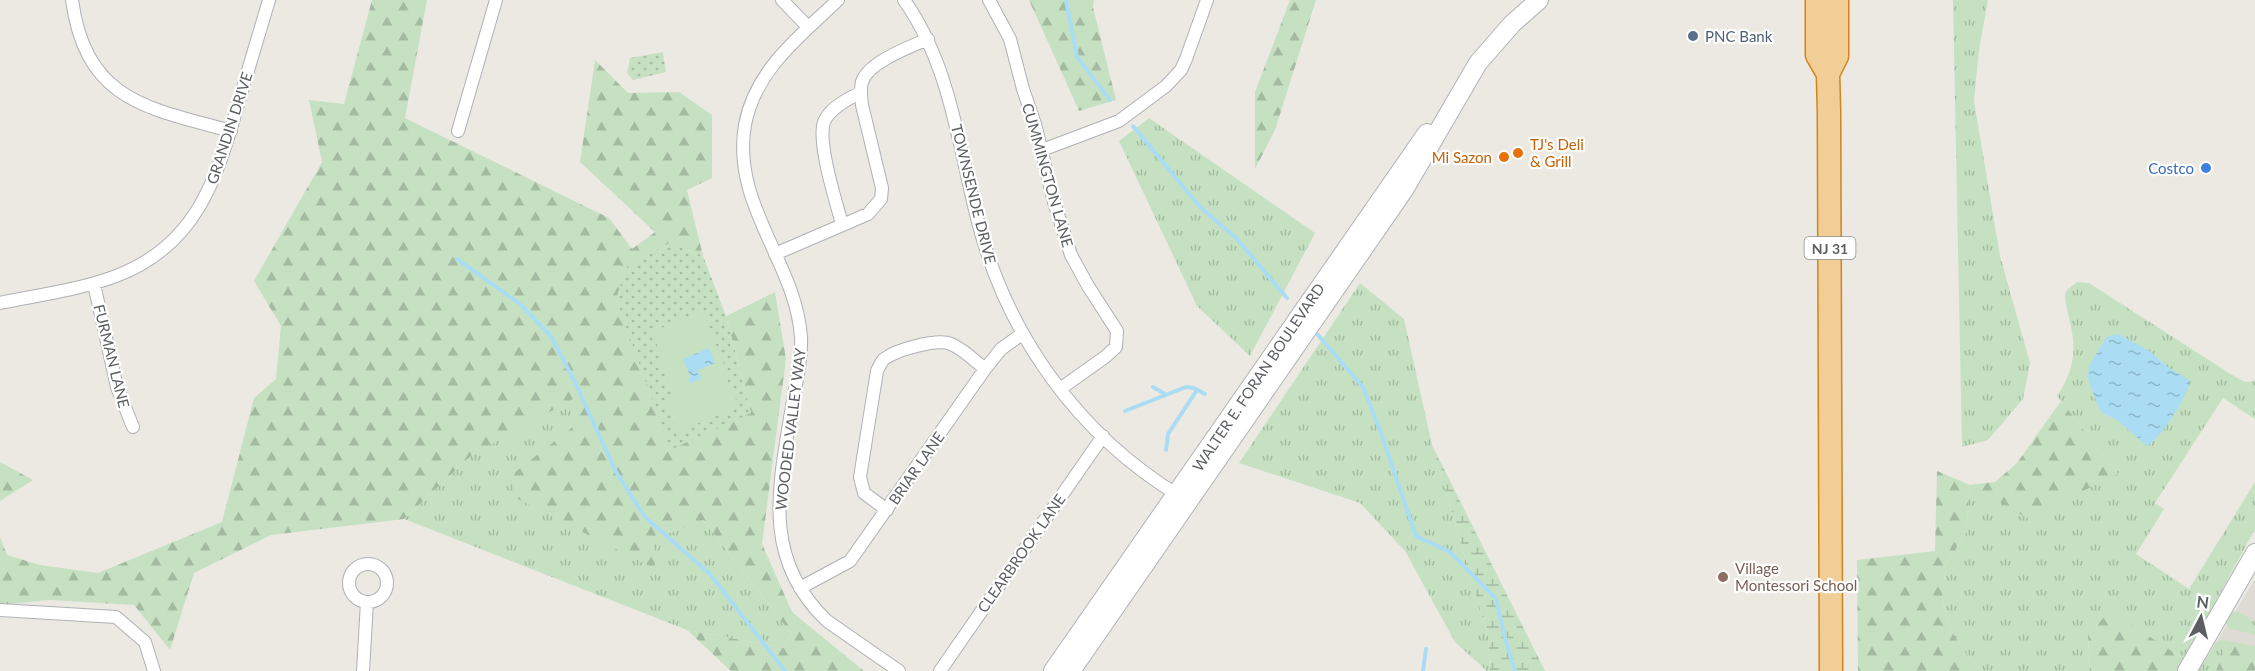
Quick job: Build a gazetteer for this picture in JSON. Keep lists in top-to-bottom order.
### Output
{
  "streets": {
    "highway": ["NJ 31"],
    "street": [
      "GRANDIN DRIVE",
      "CUMMINGTON LANE",
      "TOWNSENDE DRIVE",
      "FURMAN LANE",
      "WALTER E. FORAN BOULEVARD",
      "WOODED VALLEY WAY",
      "BRIAR LANE",
      "CLEARBROOK LANE"
    ]
  },
  "crossings": [
    ["GRANDIN DRIVE", "FURMAN LANE"],
    ["CUMMINGTON LANE", "TOWNSENDE DRIVE"],
    ["TOWNSENDE DRIVE", "WALTER E. FORAN BOULEVARD"],
    ["TOWNSENDE DRIVE", "BRIAR LANE"],
    ["TOWNSENDE DRIVE", "CLEARBROOK LANE"],
    ["WOODED VALLEY WAY", "BRIAR LANE"]
  ],
  "places": [
    "PNC Bank",
    "TJ's Deli & Grill",
    "Mi Sazon",
    "Costco",
    "Village Montessori School"
  ],
  "north": "top"
}
